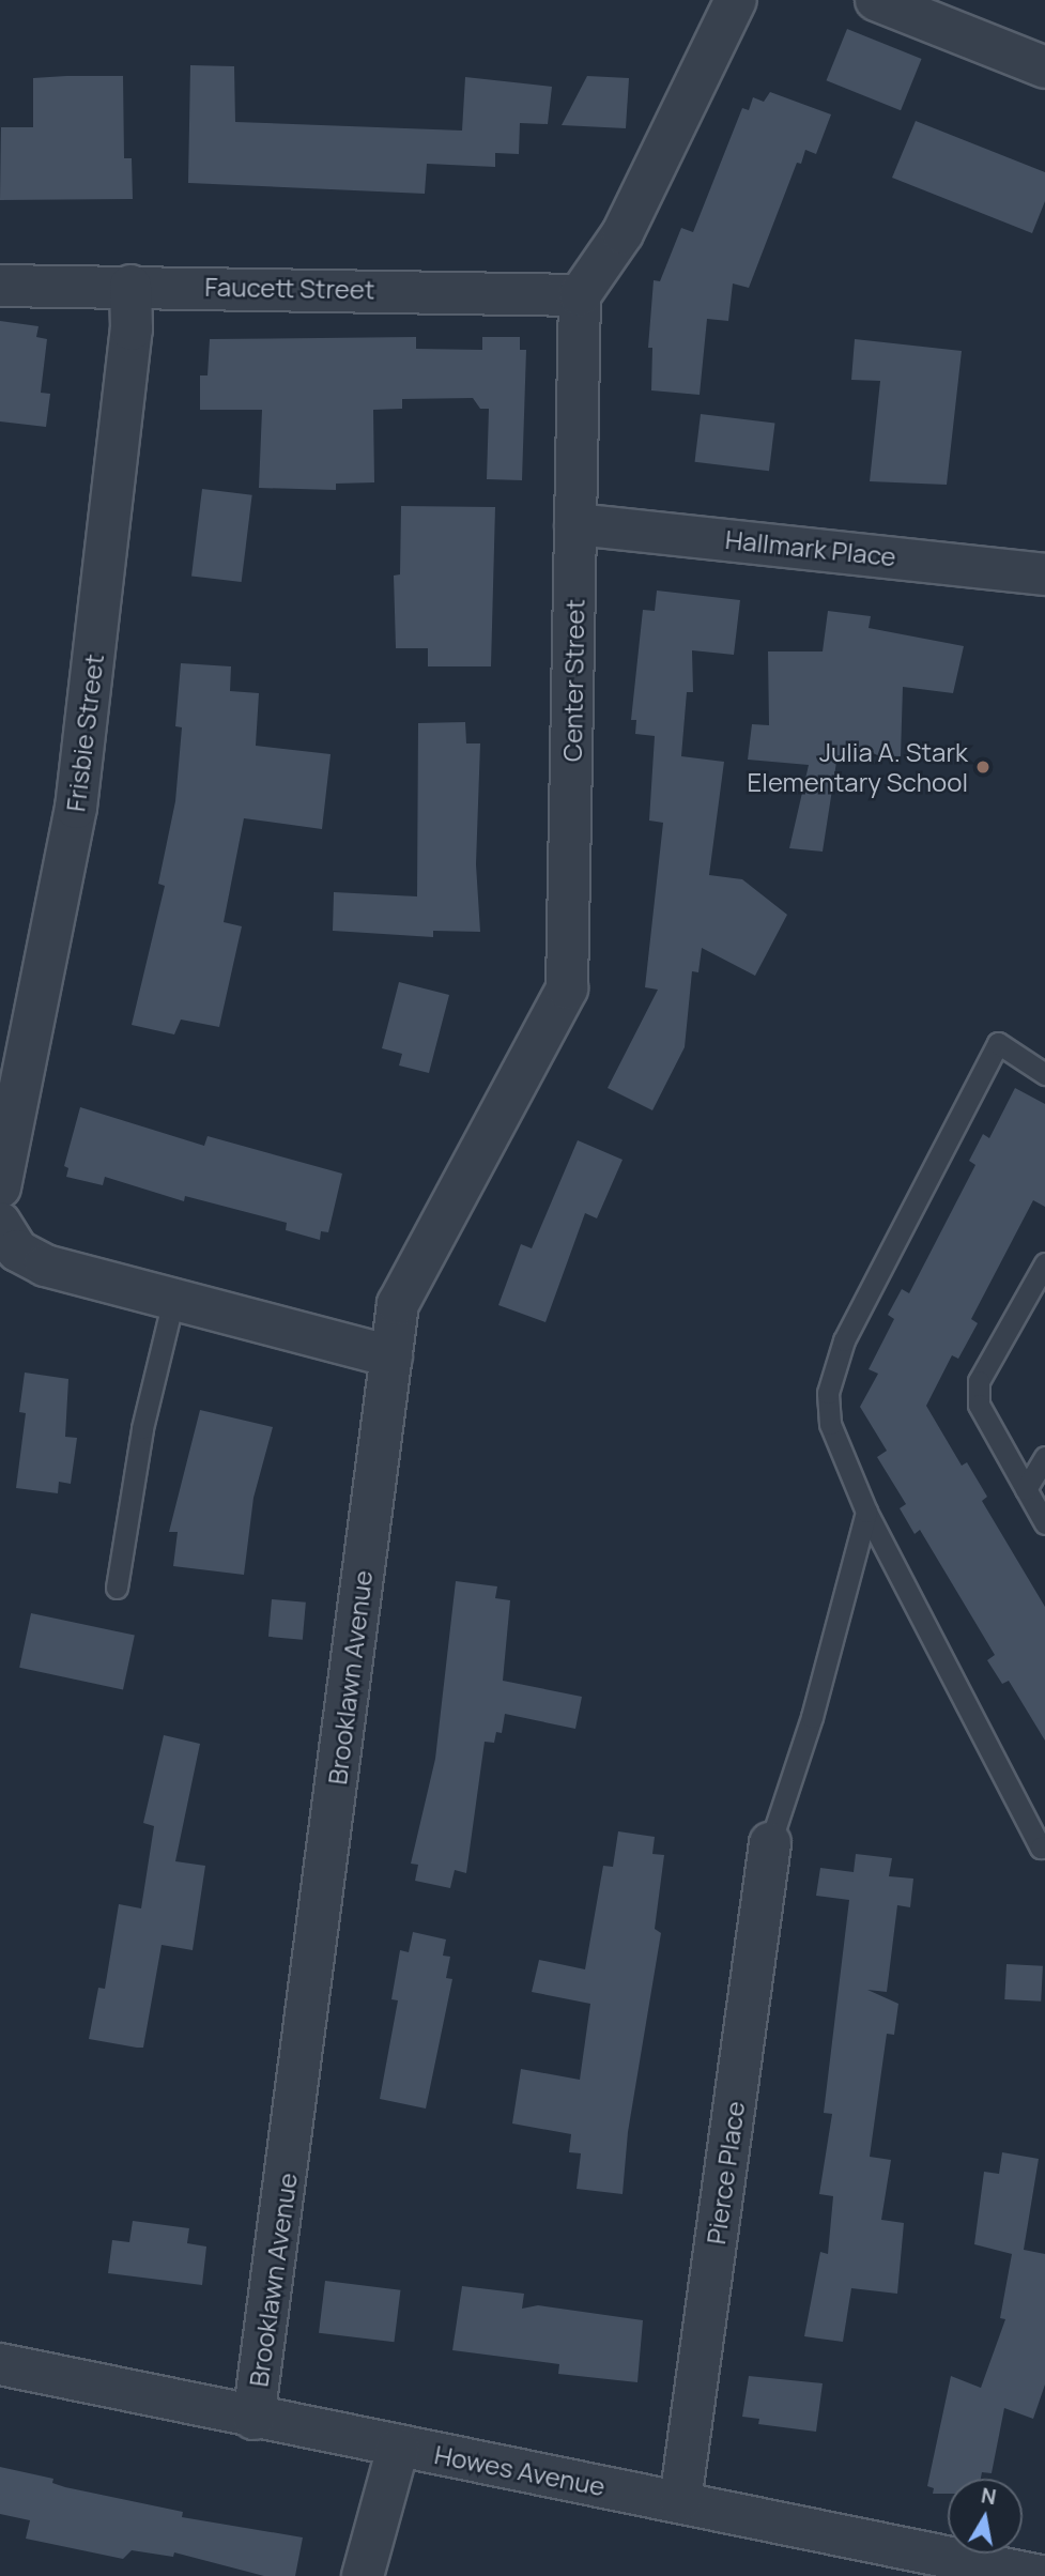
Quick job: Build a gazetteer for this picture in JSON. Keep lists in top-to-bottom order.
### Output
{
  "streets": {
    "street": [
      "Faucett Street",
      "Hallmark Place",
      "Center Street",
      "Frisbie Street",
      "Brooklawn Avenue",
      "Pierce Place",
      "Howes Avenue"
    ]
  },
  "crossings": [
    ["Faucett Street", "Center Street"],
    ["Faucett Street", "Frisbie Street"],
    ["Hallmark Place", "Center Street"],
    ["Center Street", "Brooklawn Avenue"],
    ["Brooklawn Avenue", "Howes Avenue"],
    ["Pierce Place", "Howes Avenue"]
  ],
  "places": ["Julia A. Stark Elementary School"],
  "north": "top"
}
